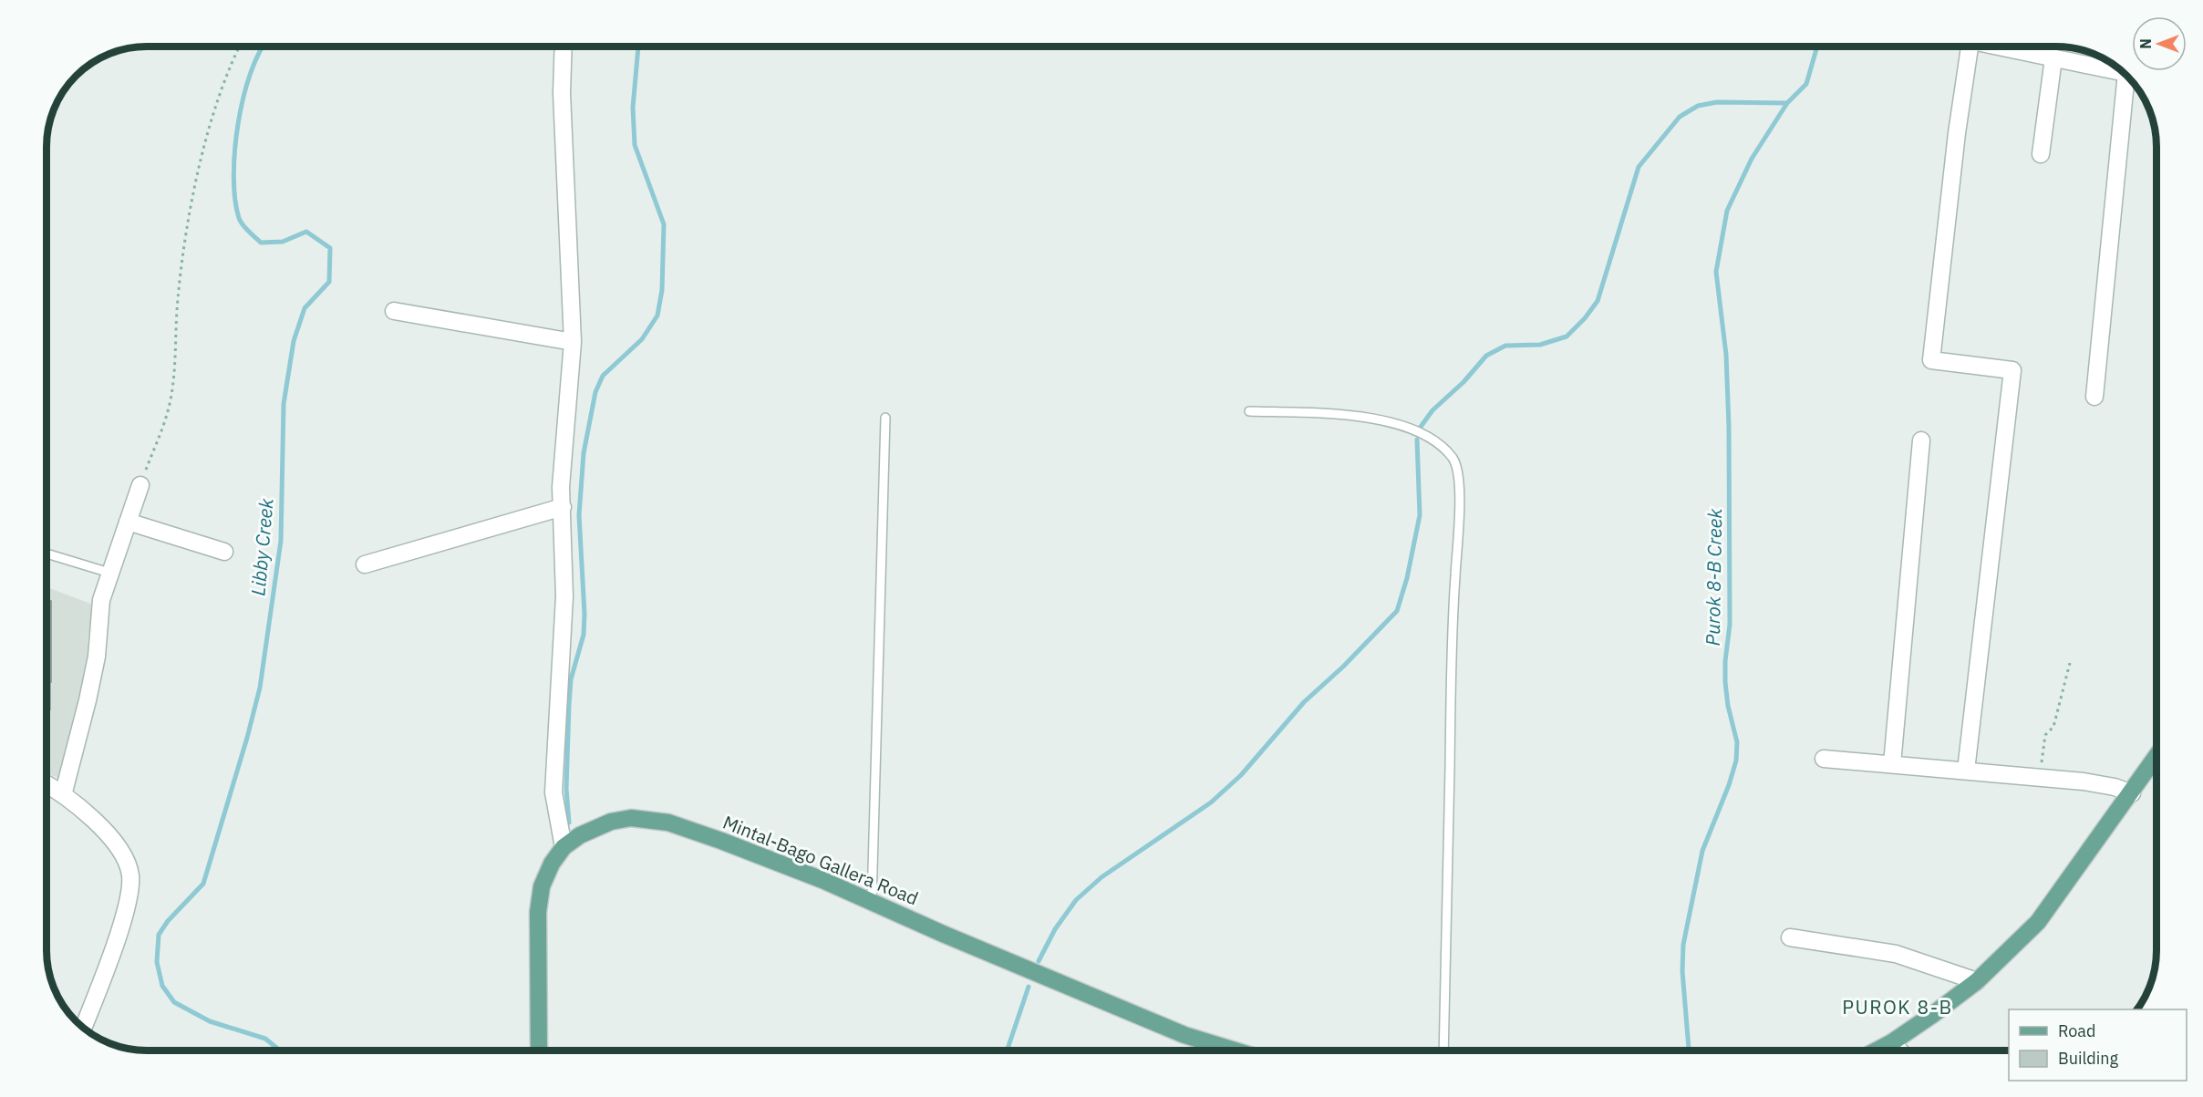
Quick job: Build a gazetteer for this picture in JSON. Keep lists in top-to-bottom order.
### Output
{
  "streets": {
    "main road": ["Mintal-Bago Gallera Road"]
  },
  "districts": ["PUROK 8-B"],
  "water": ["Libby Creek", "Purok 8-B Creek"],
  "legend": ["Road", "Building"],
  "north": "left"
}
